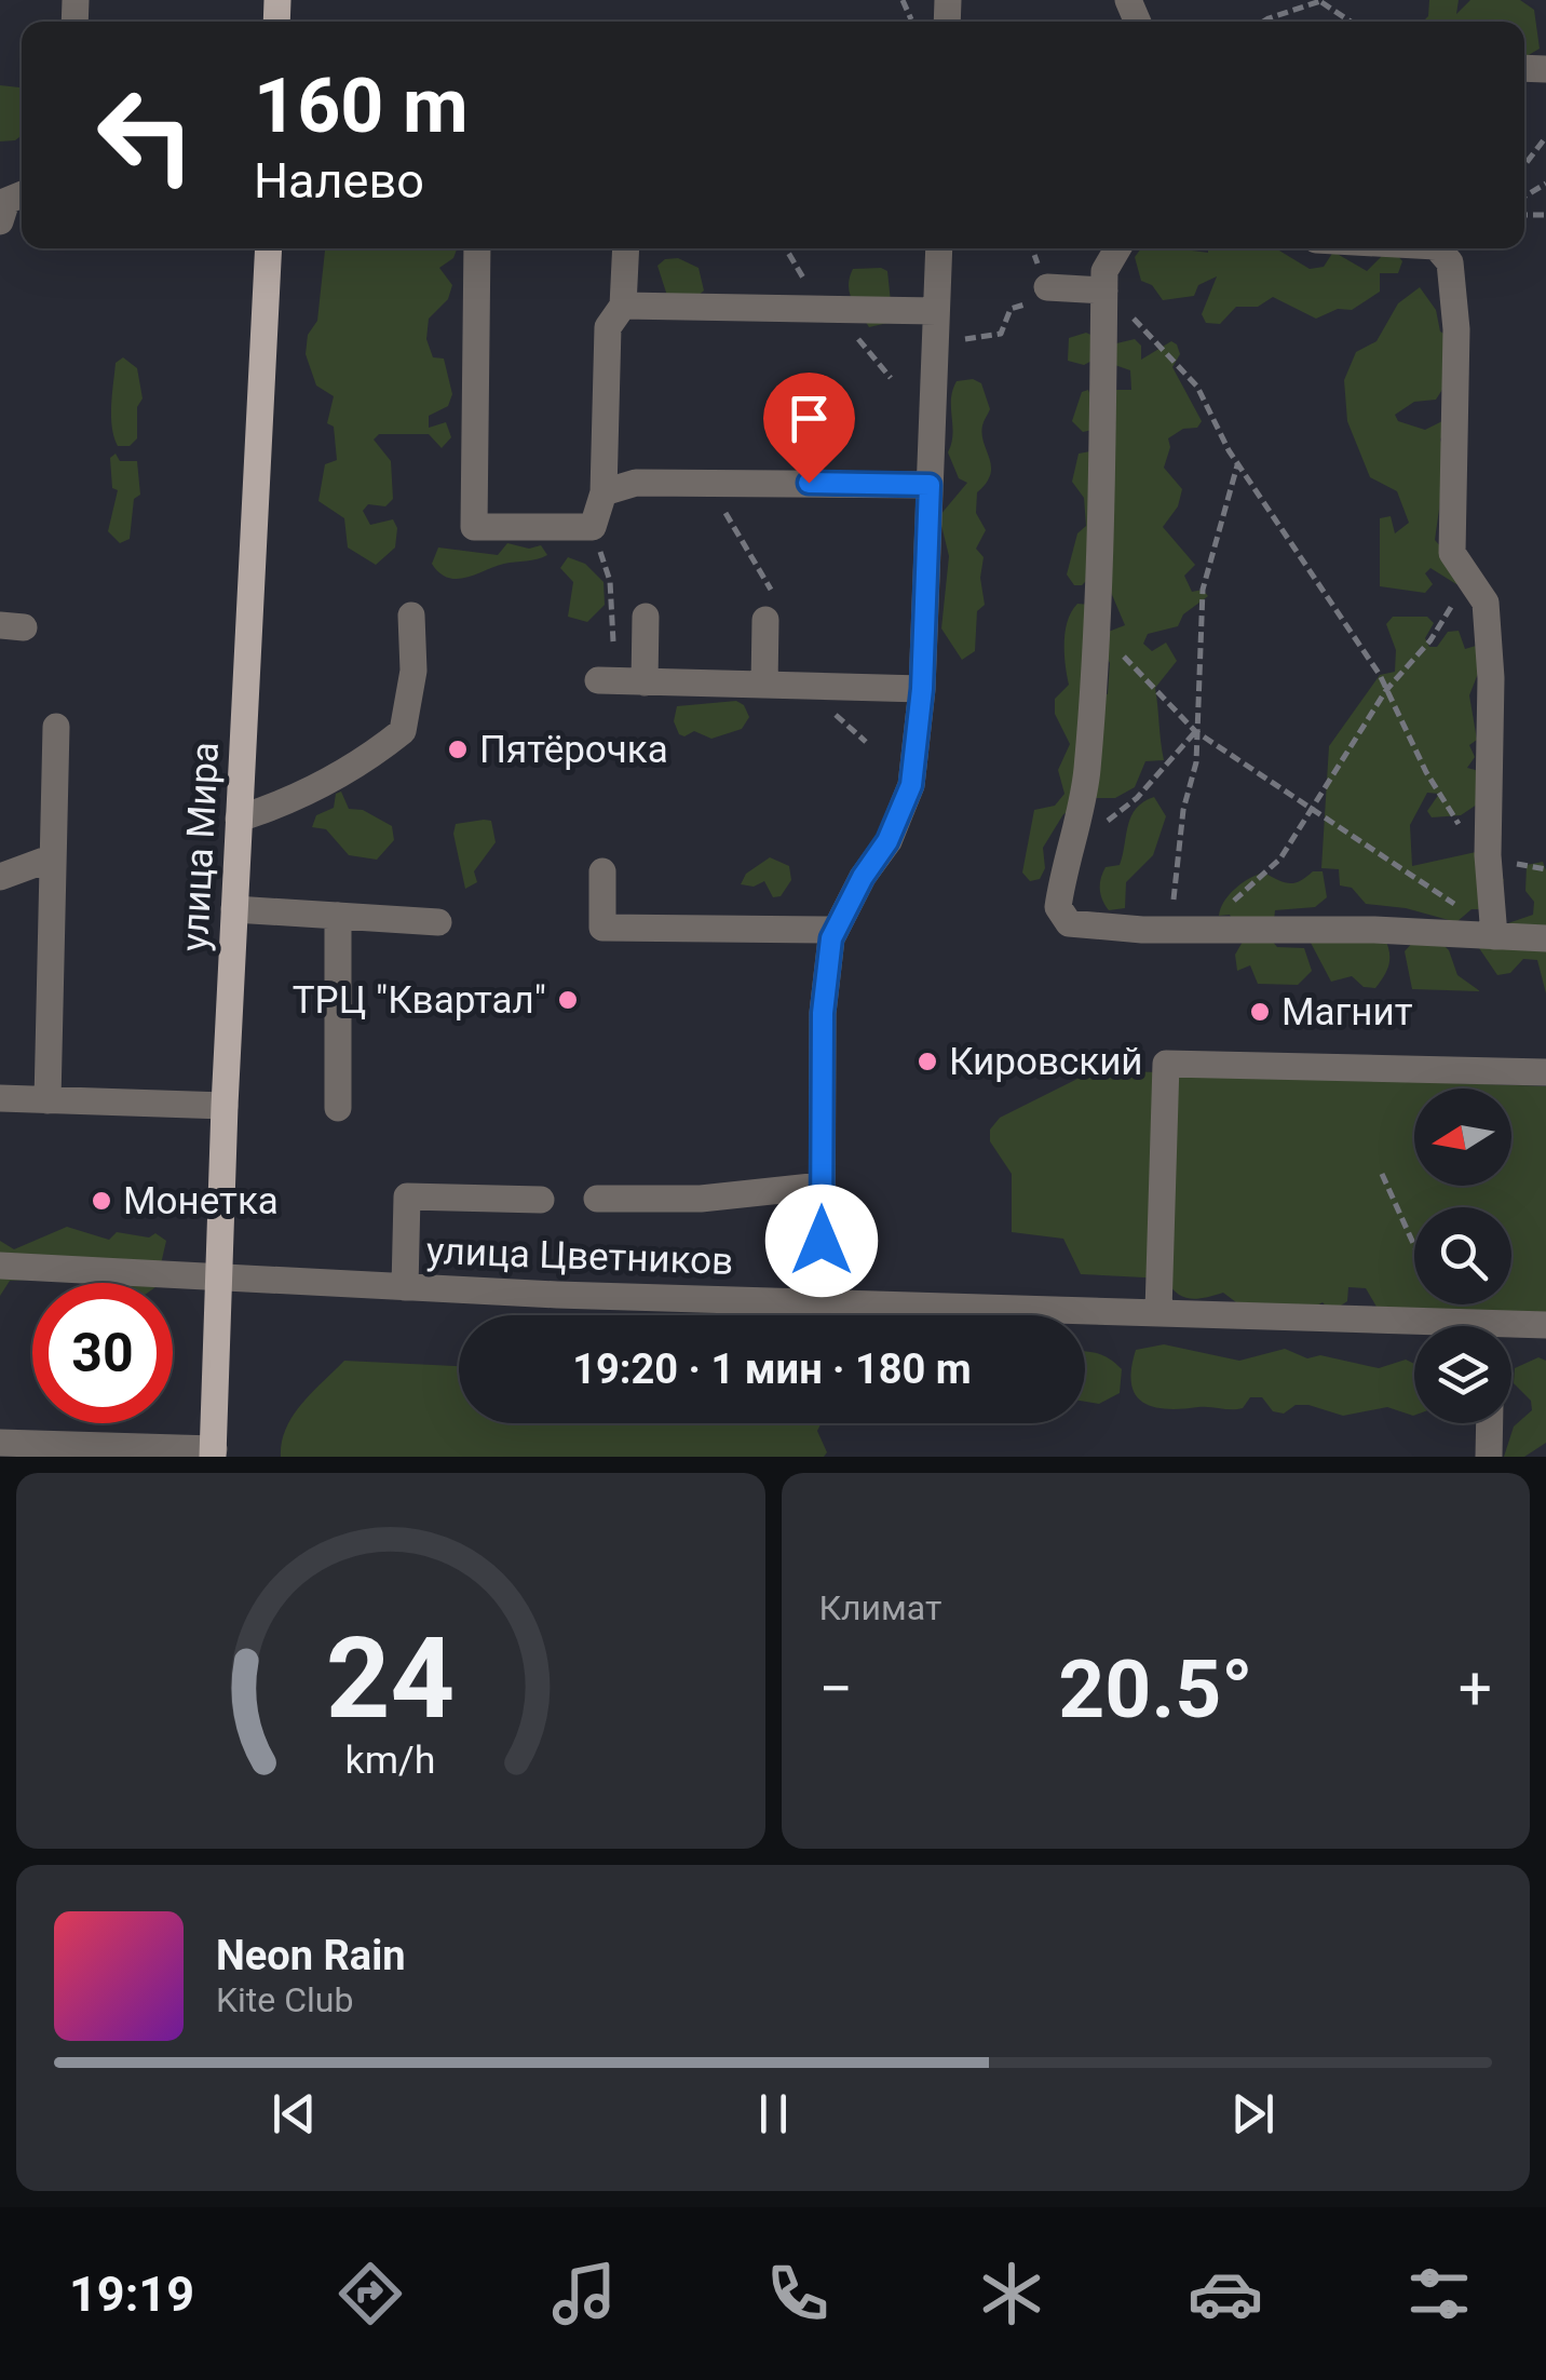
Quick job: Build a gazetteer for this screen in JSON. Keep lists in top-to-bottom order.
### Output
{
  "streets": {
    "main road": ["улица Мира"],
    "street": ["улица Цветников"]
  },
  "crossings": [
    ["улица Мира", "улица Цветников"]
  ],
  "places": [
    "Пятёрочка",
    "ТРЦ \"Квартал\"",
    "Магнит",
    "Кировский",
    "Монетка"
  ],
  "north": "left",
  "page": {
    "turn": ["160 m", "Налево"],
    "limit": "30",
    "trip": "19:20 · 1 мин · 180 m",
    "tile": "Климат",
    "heat": ["−", "20.5°", "+"],
    "song": ["Neon Rain", "Kite Club"],
    "tabs": "19:19",
    "gauge": ["24", "km/h"]
  }
}
